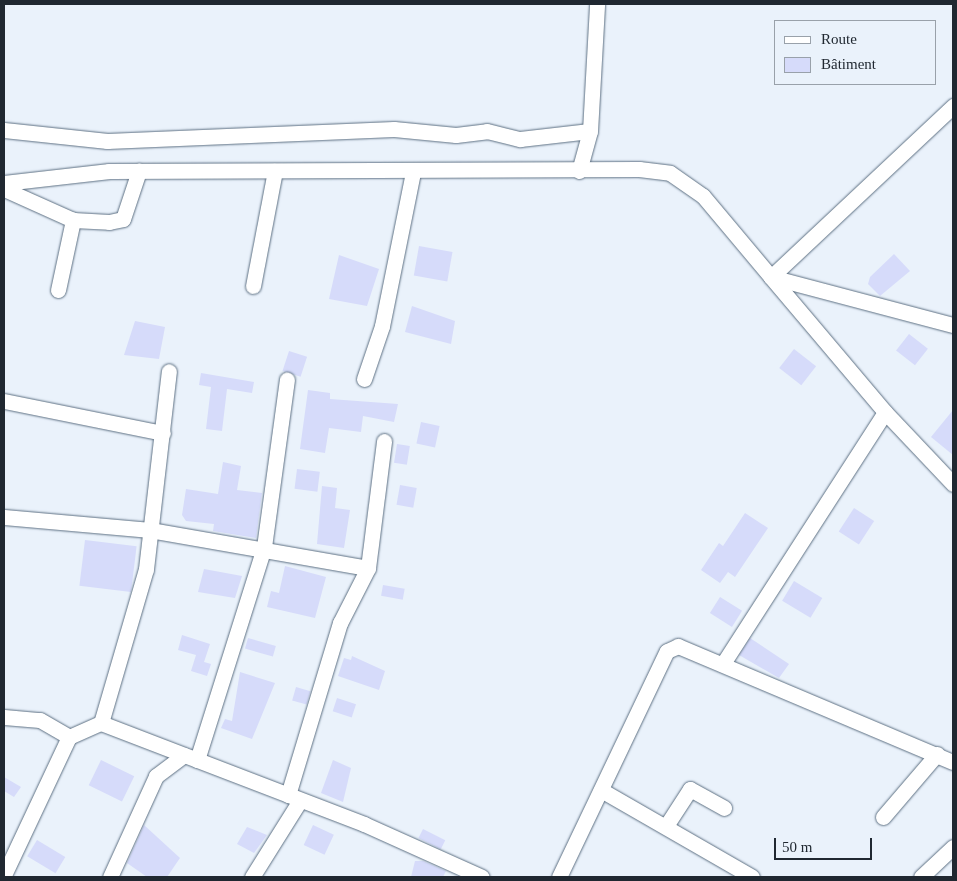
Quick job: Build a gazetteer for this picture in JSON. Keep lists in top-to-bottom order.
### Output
{
  "legend": ["Route", "Bâtiment"],
  "scale_bar": "50 m"
}
